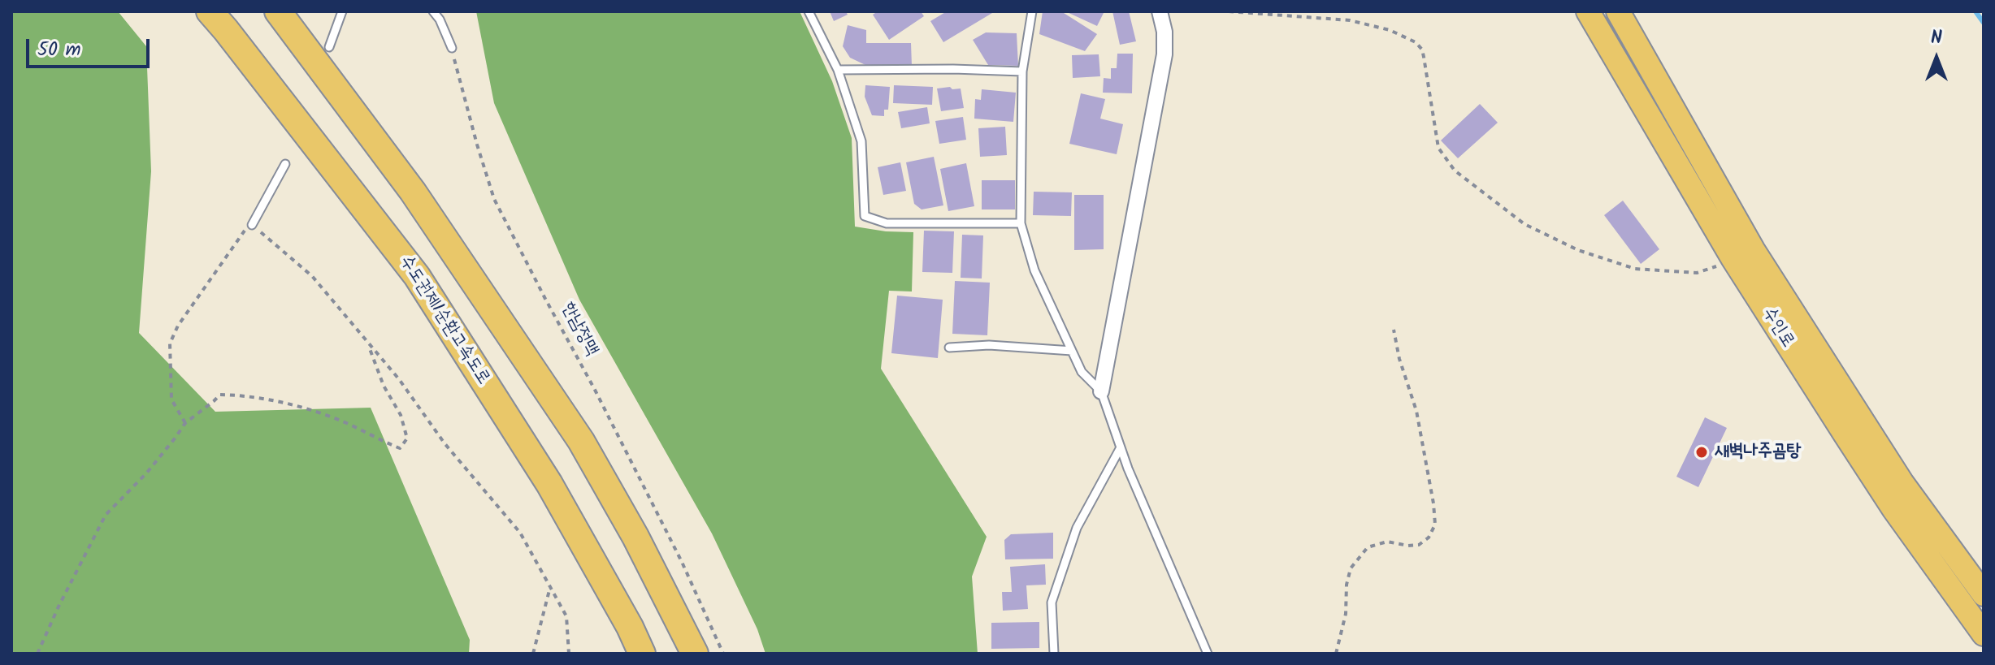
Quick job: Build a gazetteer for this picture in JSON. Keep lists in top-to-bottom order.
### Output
{
  "streets": {
    "highway": ["수도권제1순환고속도로"],
    "main road": ["수인로"],
    "path": ["한남정맥"]
  },
  "places": ["새벽나주곰탕"],
  "scale_bar": "50 m",
  "north": "top"
}
